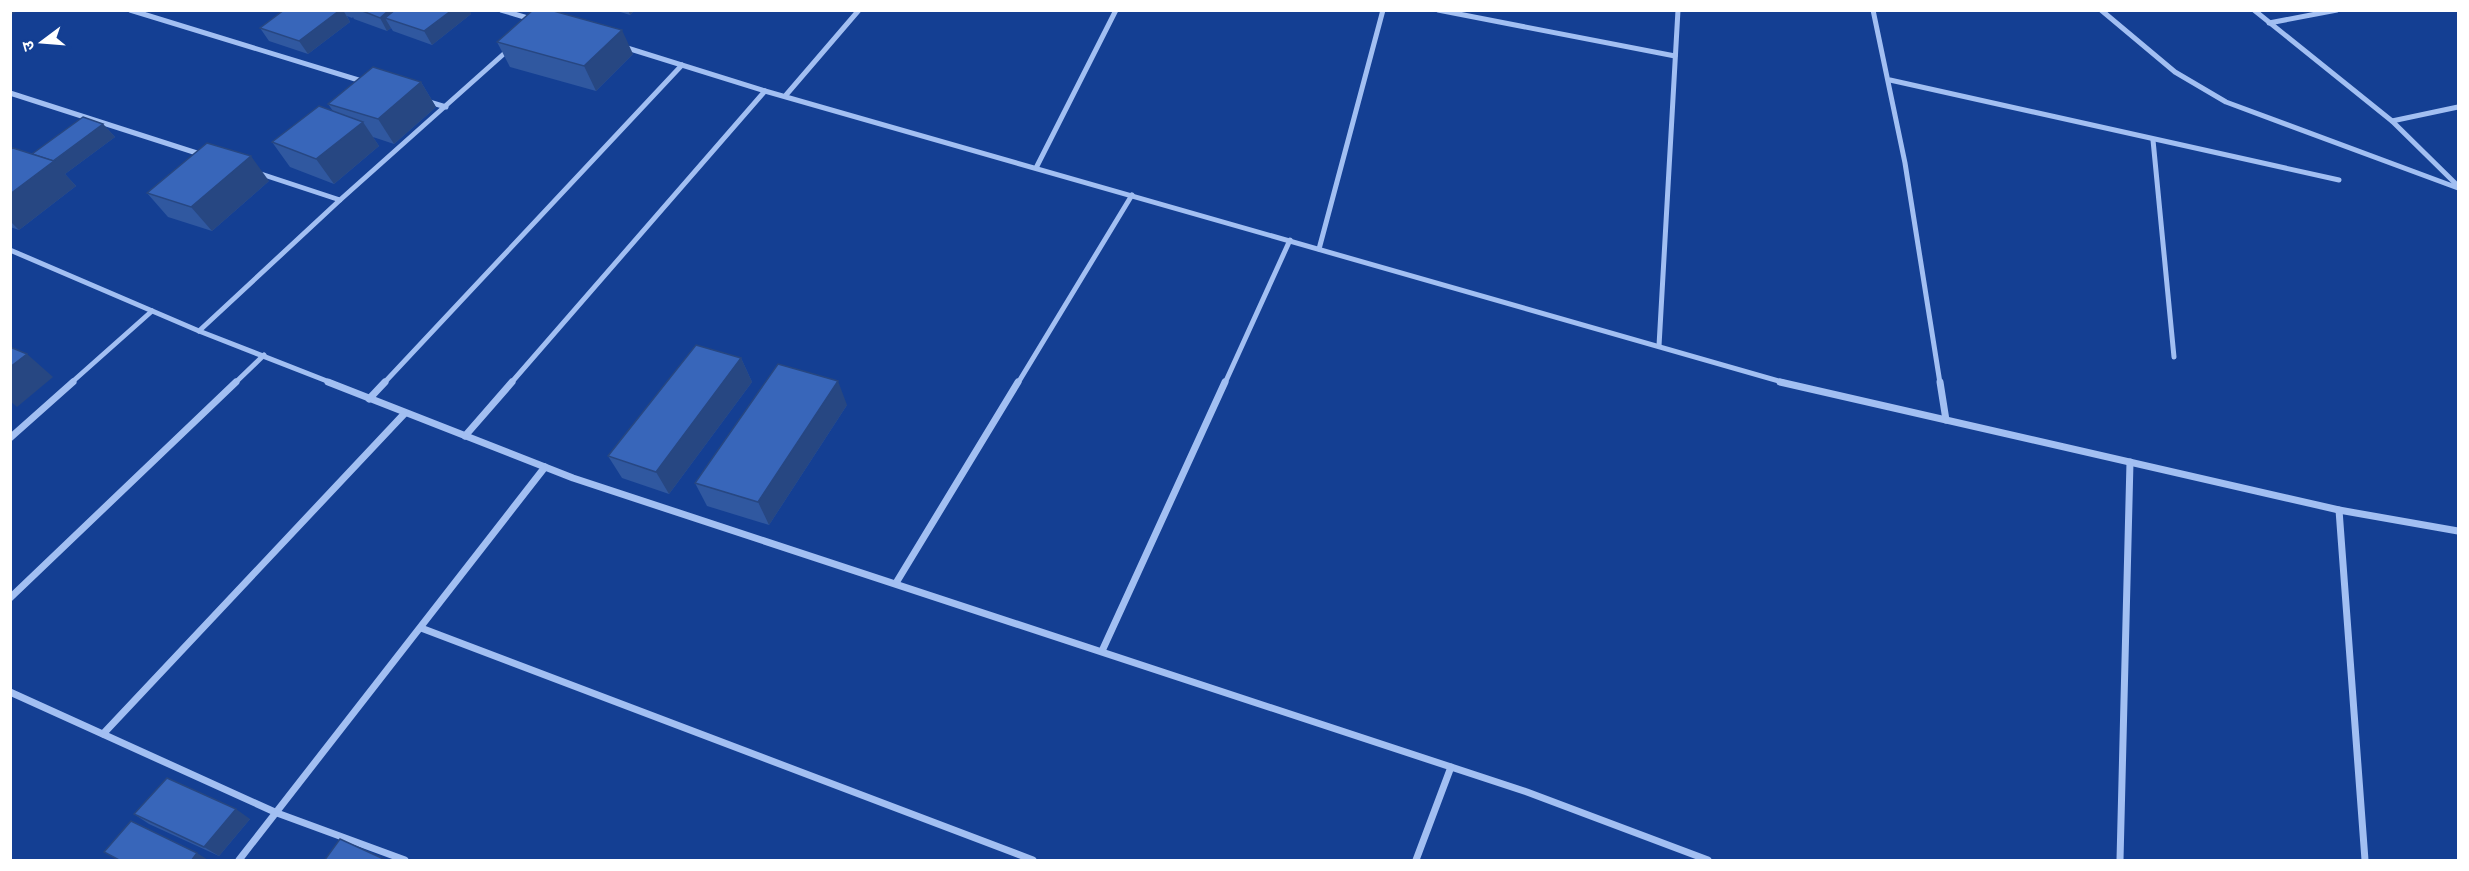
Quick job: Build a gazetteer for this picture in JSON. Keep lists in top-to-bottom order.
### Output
{
  "north": "left"
}
